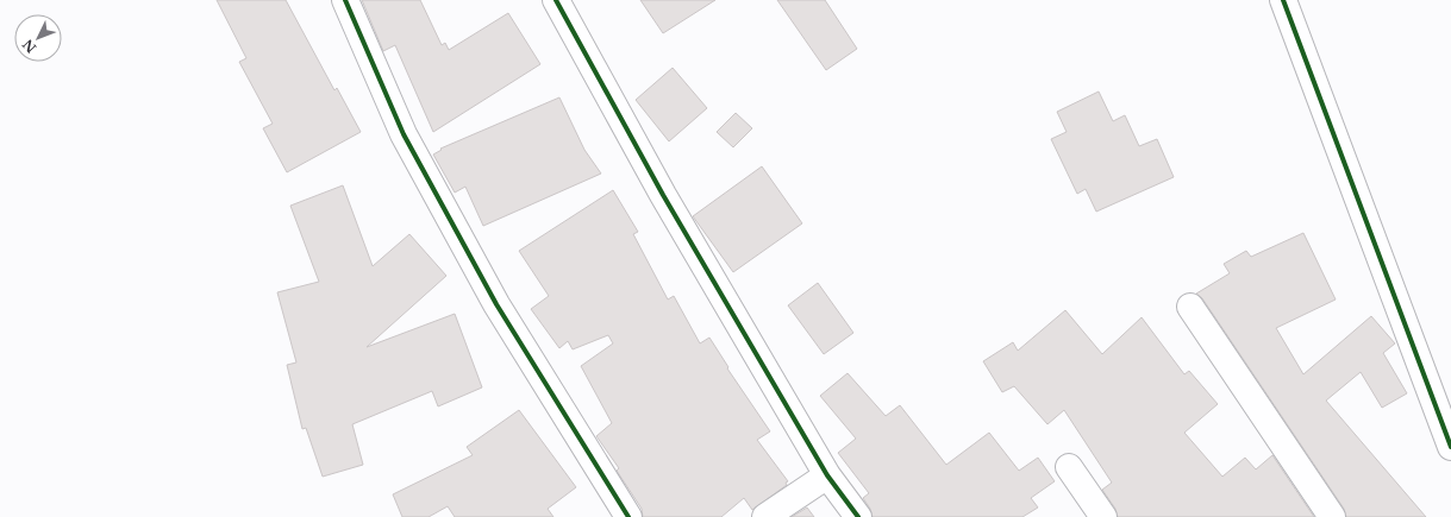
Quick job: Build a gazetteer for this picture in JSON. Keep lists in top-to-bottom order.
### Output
{
  "north": "bottom left"
}
